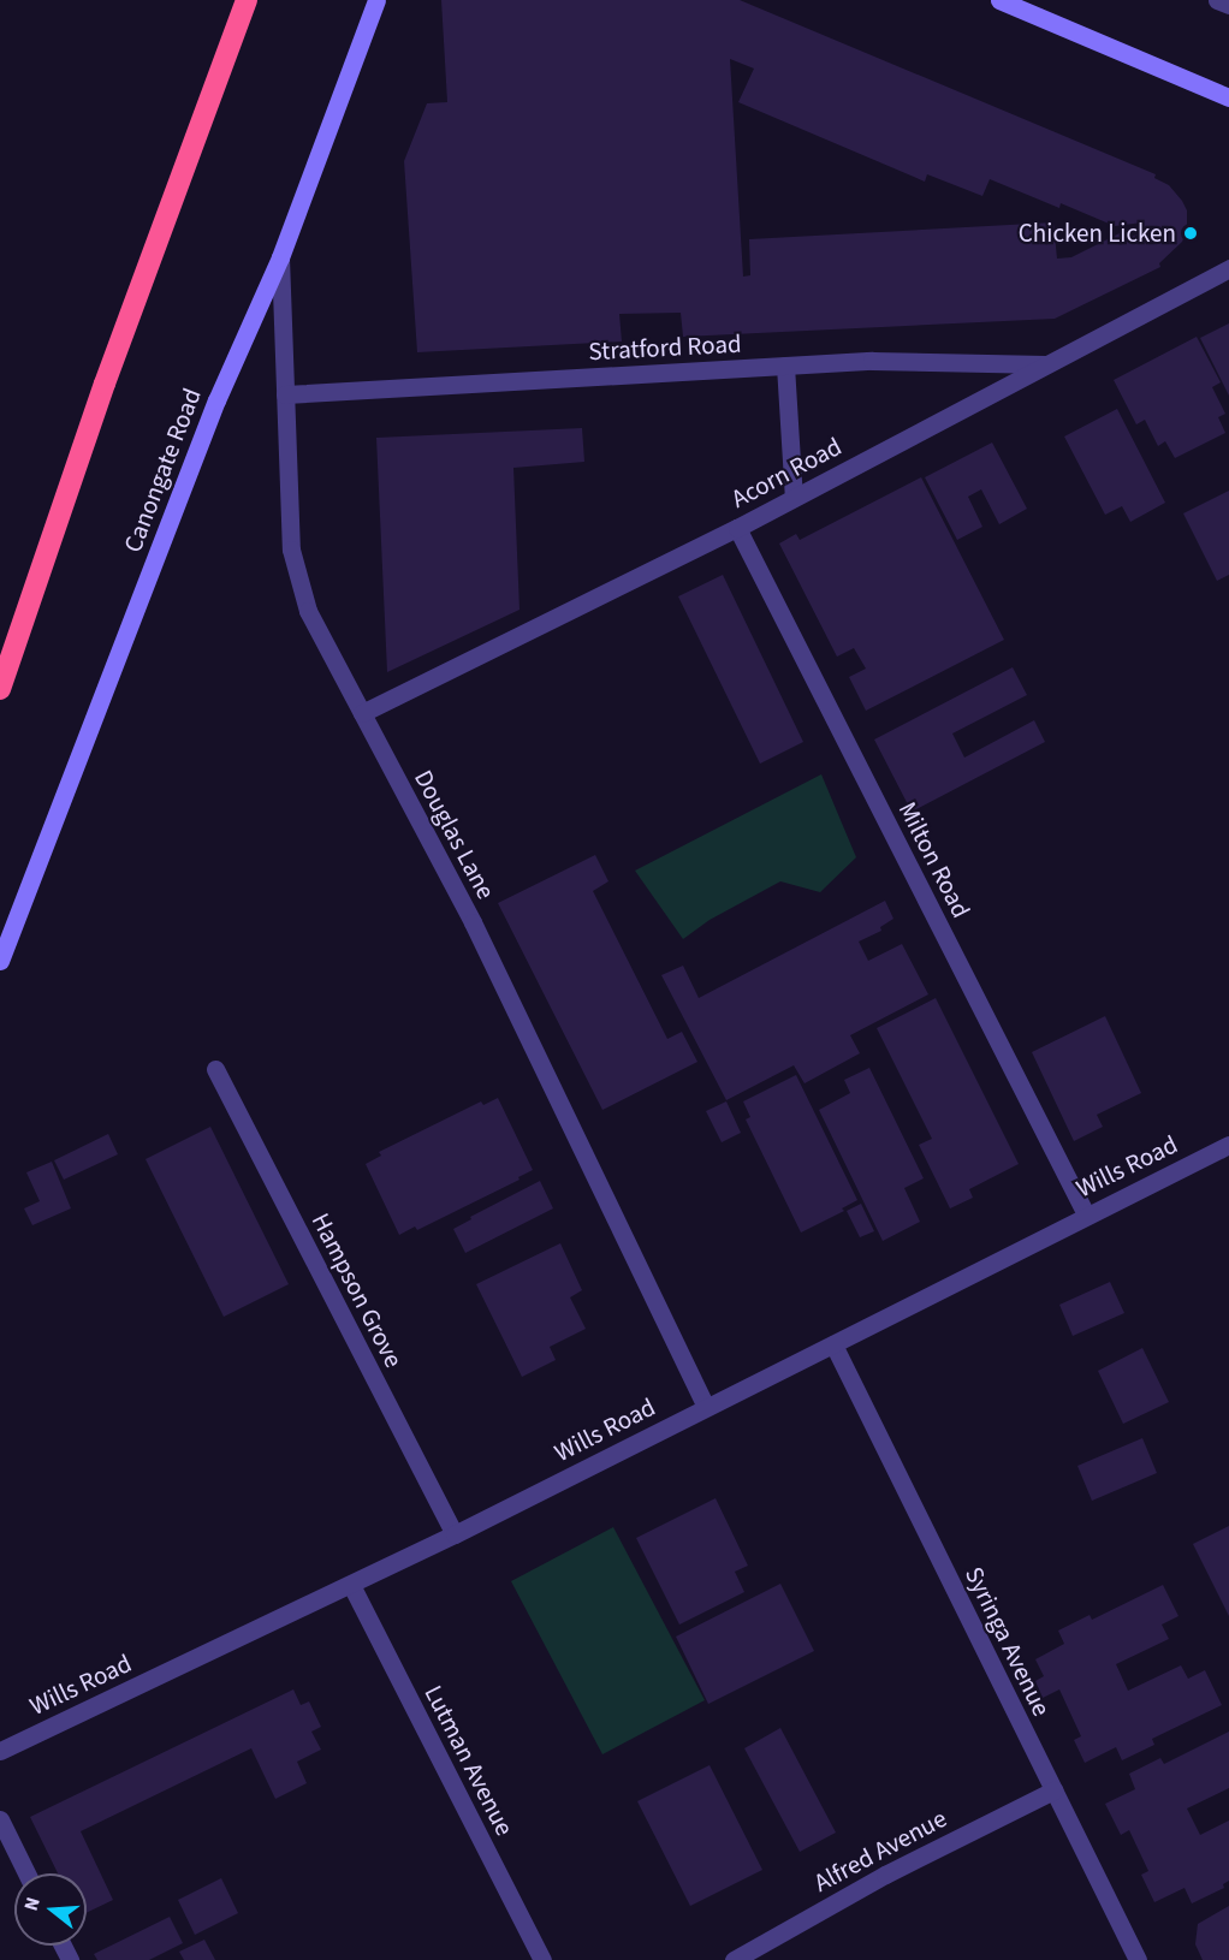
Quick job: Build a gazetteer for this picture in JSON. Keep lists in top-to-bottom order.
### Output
{
  "streets": {
    "street": [
      "Stratford Road",
      "Canongate Road",
      "Acorn Road",
      "Douglas Lane",
      "Milton Road",
      "Wills Road",
      "Hampson Grove",
      "Syringa Avenue",
      "Lutman Avenue",
      "Alfred Avenue"
    ]
  },
  "crossings": [
    ["Stratford Road", "Acorn Road"],
    ["Stratford Road", "Douglas Lane"],
    ["Canongate Road", "Douglas Lane"],
    ["Acorn Road", "Douglas Lane"],
    ["Acorn Road", "Milton Road"],
    ["Douglas Lane", "Wills Road"],
    ["Milton Road", "Wills Road"],
    ["Wills Road", "Hampson Grove"],
    ["Wills Road", "Syringa Avenue"],
    ["Wills Road", "Lutman Avenue"],
    ["Syringa Avenue", "Alfred Avenue"]
  ],
  "places": ["Chicken Licken"],
  "north": "left"
}
